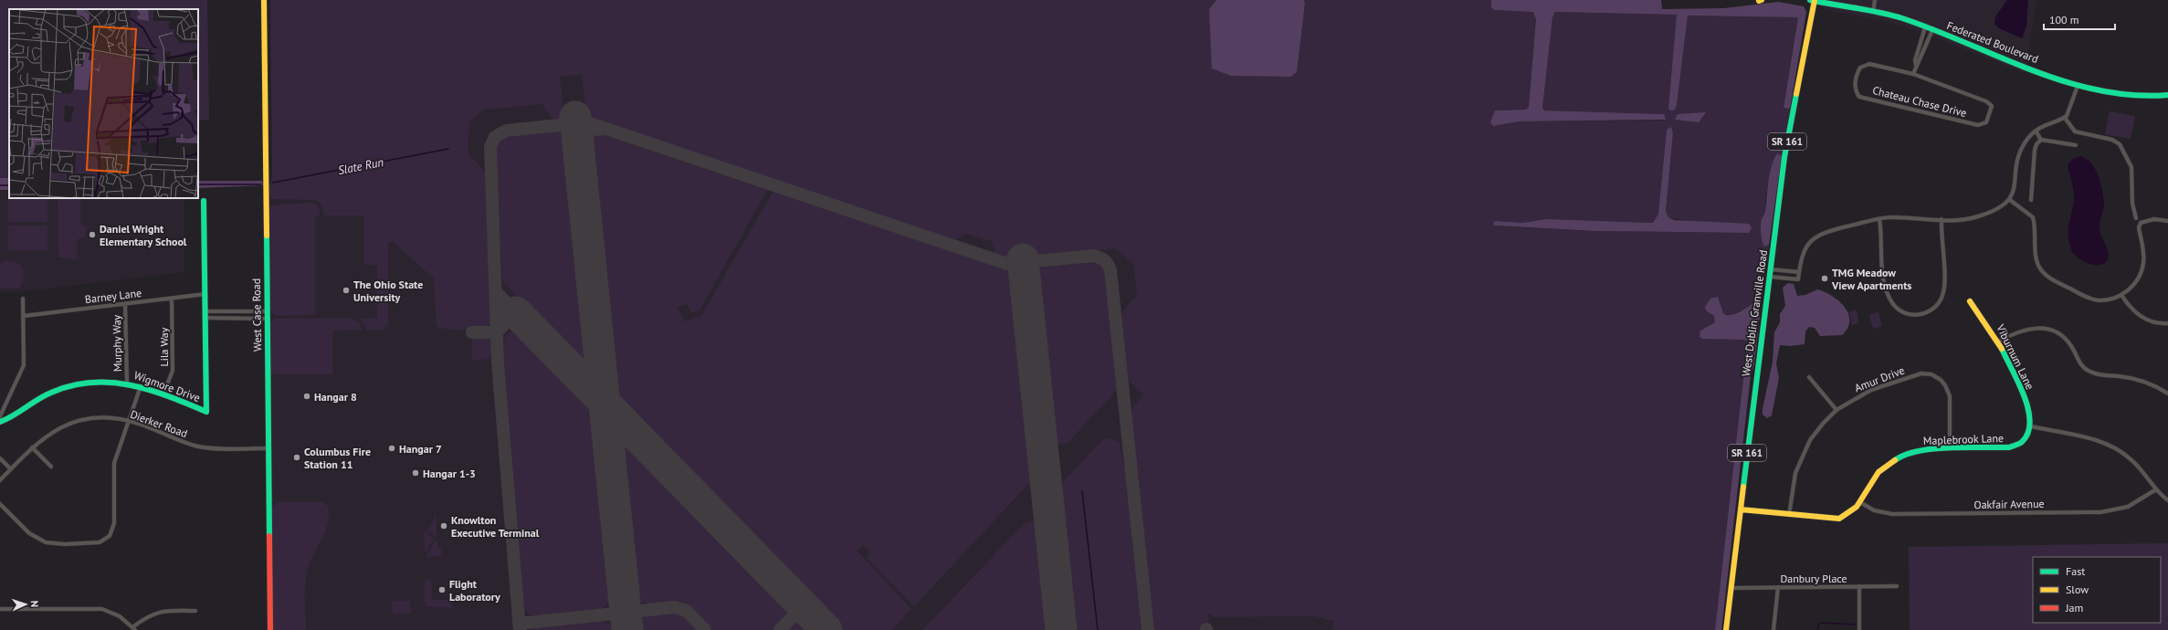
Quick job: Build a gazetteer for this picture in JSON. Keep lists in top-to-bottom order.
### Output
{
  "streets": {
    "main road": [
      "Federated Boulevard",
      "SR 161",
      "West Dublin Granville Road",
      "West Case Road",
      "Viburnum Lane",
      "Wigmore Drive",
      "Maplebrook Lane"
    ],
    "street": [
      "Chateau Chase Drive",
      "Barney Lane",
      "Murphy Way",
      "Lila Way",
      "Amur Drive",
      "Dierker Road",
      "Oakfair Avenue",
      "Danbury Place"
    ]
  },
  "crossings": [
    ["Federated Boulevard", "West Dublin Granville Road"],
    ["Barney Lane", "Murphy Way"],
    ["Barney Lane", "Lila Way"],
    ["West Dublin Granville Road", "Maplebrook Lane"],
    ["West Dublin Granville Road", "Danbury Place"],
    ["West Case Road", "Dierker Road"],
    ["Murphy Way", "Wigmore Drive"],
    ["Lila Way", "Wigmore Drive"],
    ["Viburnum Lane", "Maplebrook Lane"],
    ["Amur Drive", "Maplebrook Lane"],
    ["Maplebrook Lane", "Oakfair Avenue"]
  ],
  "water": ["Slate Run"],
  "places": [
    "Daniel Wright Elementary School",
    "TMG Meadow View Apartments",
    "The Ohio State University",
    "Hangar 8",
    "Hangar 7",
    "Columbus Fire Station 11",
    "Hangar 1-3",
    "Knowlton Executive Terminal",
    "Flight Laboratory"
  ],
  "legend": ["Fast", "Slow", "Jam"],
  "scale_bar": "100 m",
  "north": "right"
}
